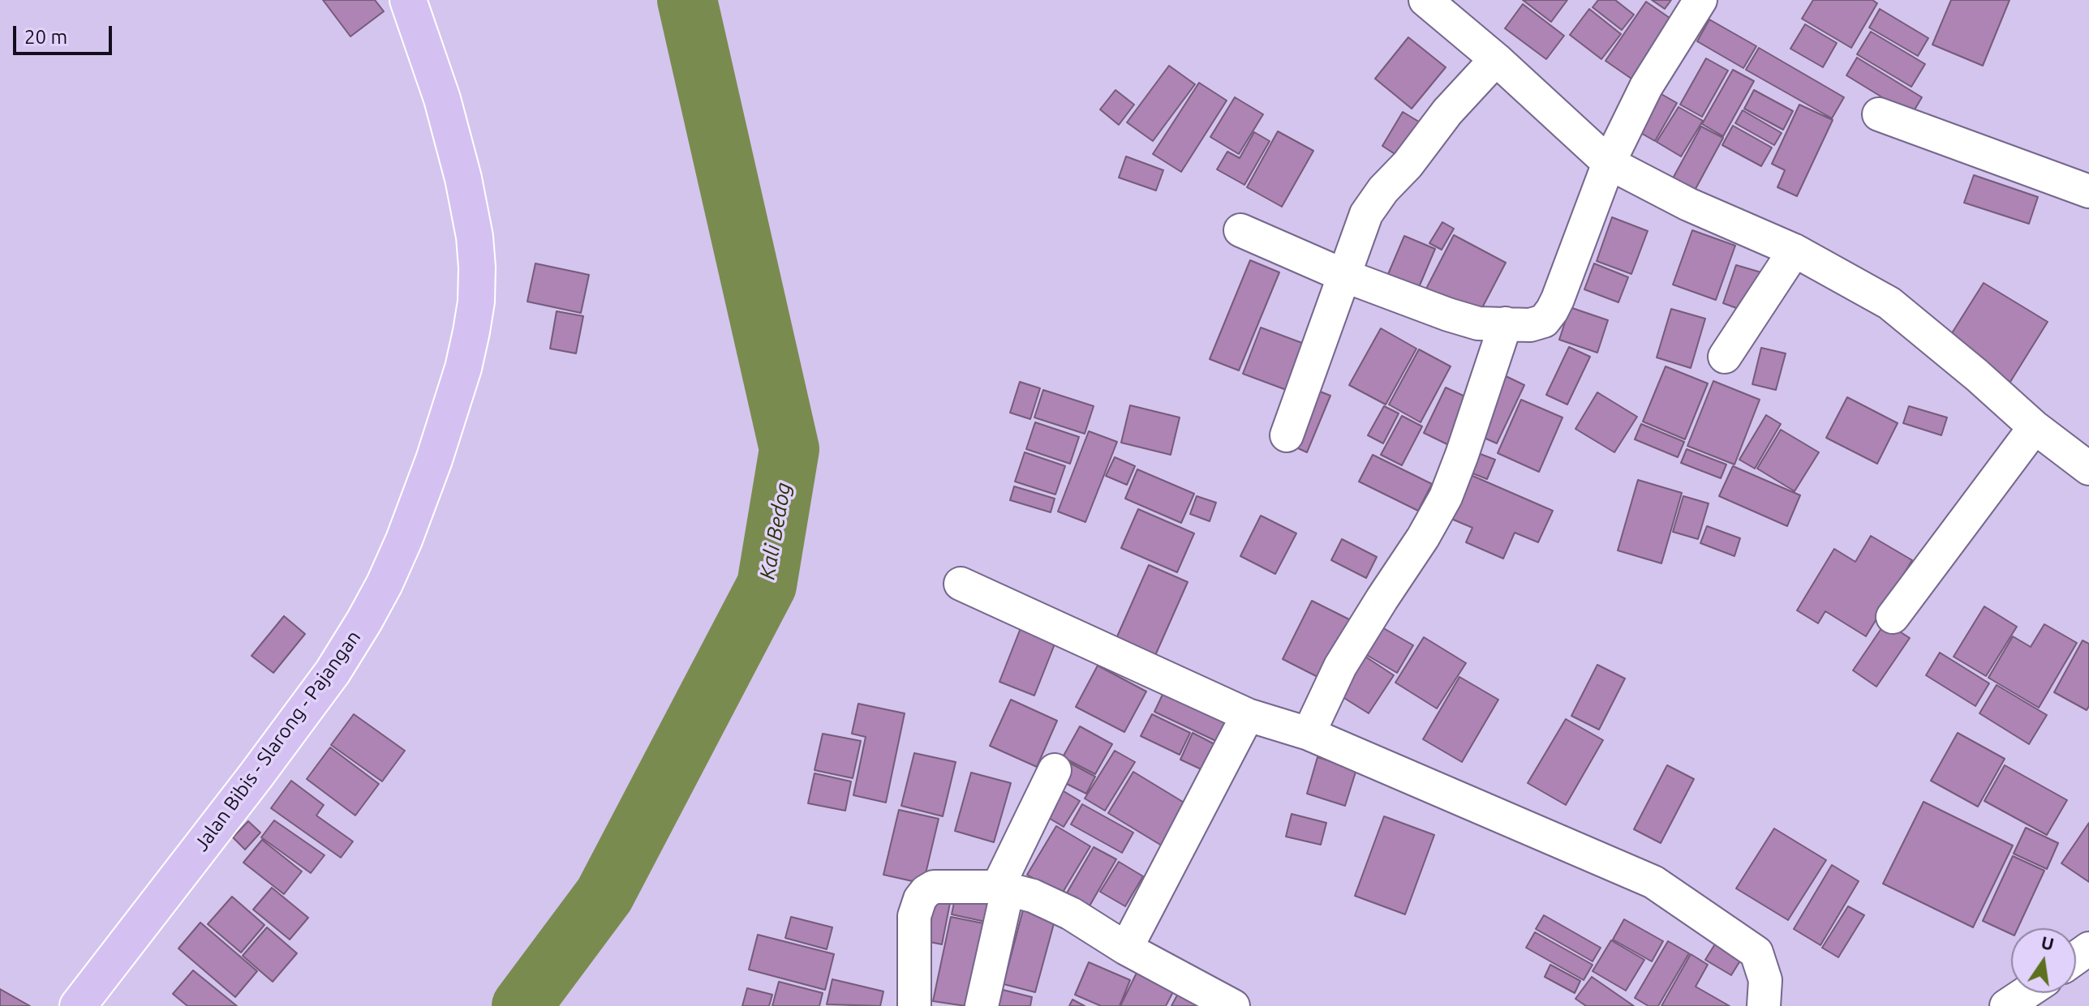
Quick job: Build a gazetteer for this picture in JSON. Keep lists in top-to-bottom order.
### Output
{
  "streets": {
    "main road": ["Jalan Bibis - Slarong - Pajangan"]
  },
  "water": ["Kali Bedog"],
  "scale_bar": "20 m",
  "north": "top"
}
